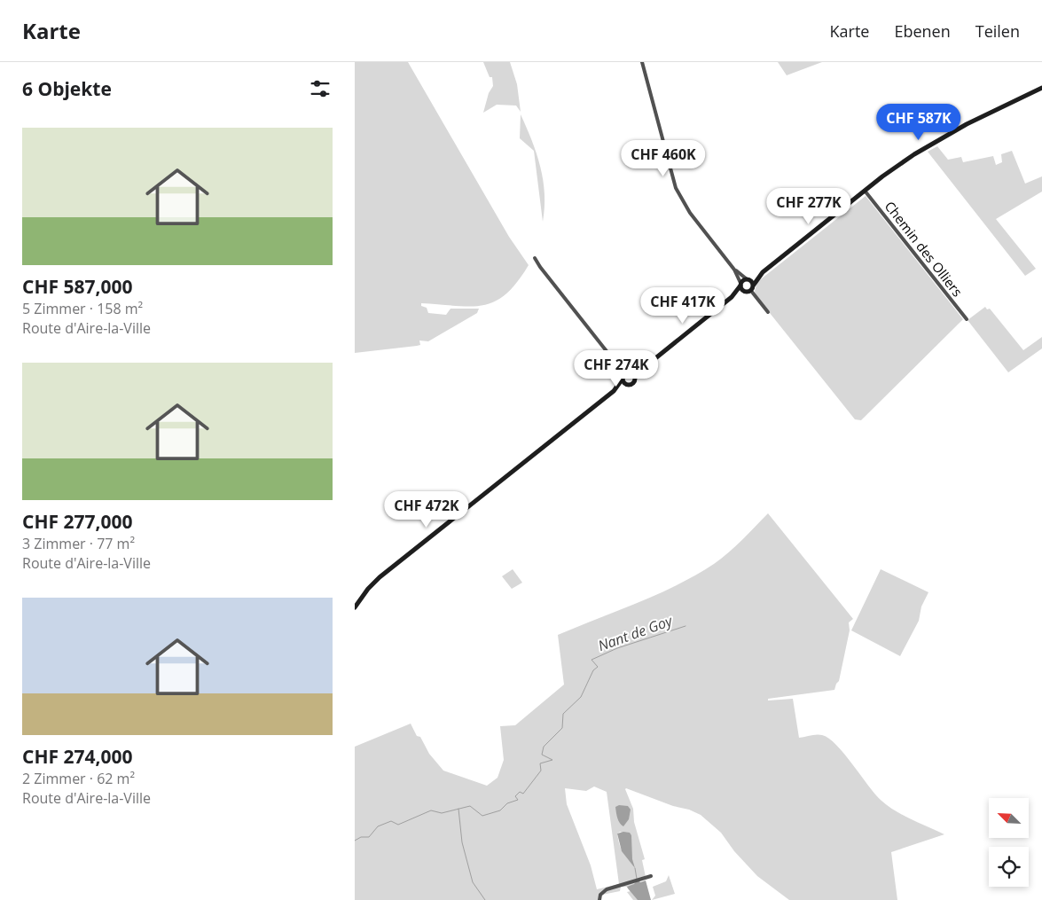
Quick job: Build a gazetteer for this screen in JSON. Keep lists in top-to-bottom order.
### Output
{
  "streets": {
    "street": ["Chemin des Olliers"]
  },
  "water": ["Nant de Goy"],
  "north": "top left",
  "page": {
    "header": "Karte",
    "nav": ["Karte", "Ebenen", "Teilen"],
    "heading": "6 Objekte",
    "price": [
      "CHF 587K",
      "CHF 460K",
      "CHF 277K",
      "CHF 417K",
      "CHF 274K",
      "CHF 472K"
    ],
    "list": [
      {
        "name": "CHF 587,000",
        "note": "5 Zimmer · 158 m² · Route d'Aire-la-Ville"
      },
      {
        "name": "CHF 277,000",
        "note": "3 Zimmer · 77 m² · Route d'Aire-la-Ville"
      },
      {
        "name": "CHF 274,000",
        "note": "2 Zimmer · 62 m² · Route d'Aire-la-Ville"
      }
    ]
  }
}
